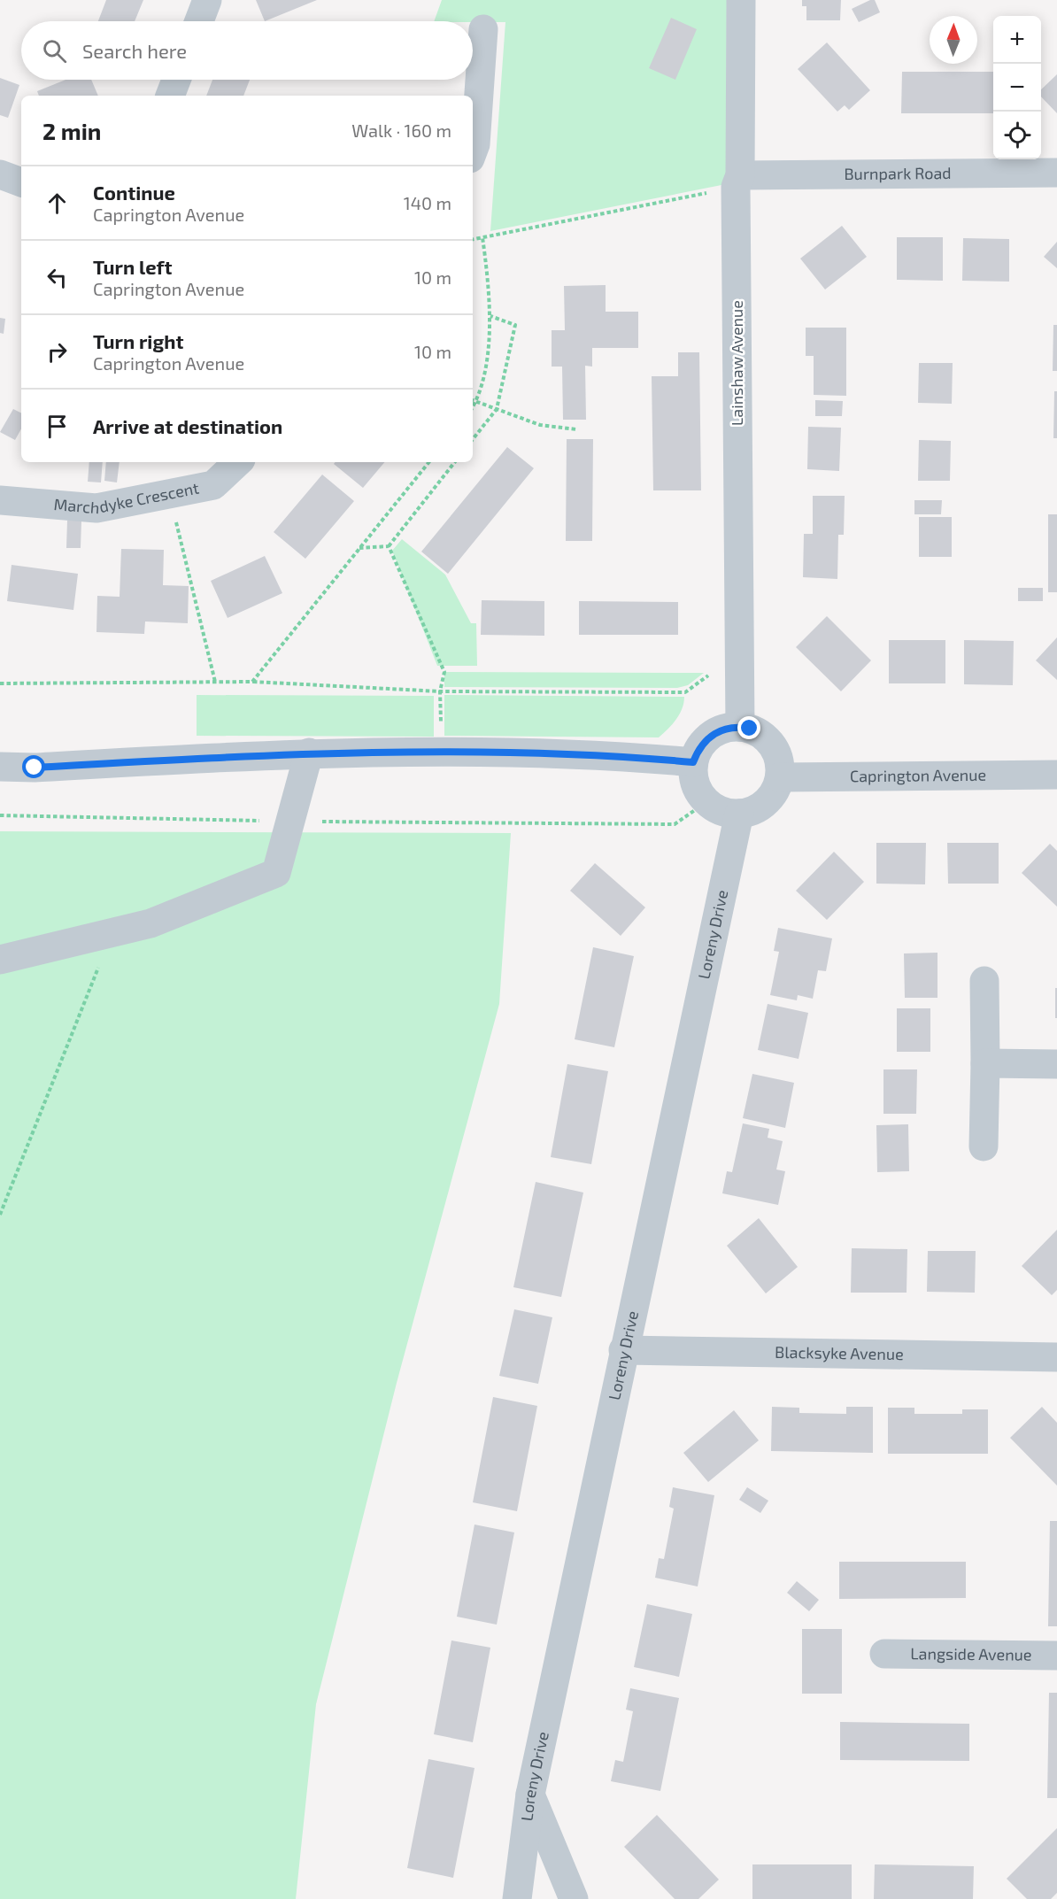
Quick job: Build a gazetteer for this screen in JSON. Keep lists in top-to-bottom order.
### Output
{
  "streets": {
    "street": [
      "Burnpark Road",
      "Lainshaw Avenue",
      "Marchdyke Crescent",
      "Caprington Avenue",
      "Loreny Drive",
      "Blacksyke Avenue",
      "Langside Avenue"
    ]
  },
  "crossings": [
    ["Burnpark Road", "Lainshaw Avenue"],
    ["Lainshaw Avenue", "Caprington Avenue"],
    ["Lainshaw Avenue", "Loreny Drive"],
    ["Caprington Avenue", "Loreny Drive"],
    ["Loreny Drive", "Blacksyke Avenue"]
  ],
  "north": "top",
  "page": {
    "map_buttons": ["+", "−"],
    "search": "Search here",
    "heading": ["2 min", "Walk · 160 m"],
    "list": [
      ["Continue", "Caprington Avenue", "140 m"],
      ["Turn left", "Caprington Avenue", "10 m"],
      ["Turn right", "Caprington Avenue", "10 m"],
      "Arrive at destination"
    ]
  }
}
